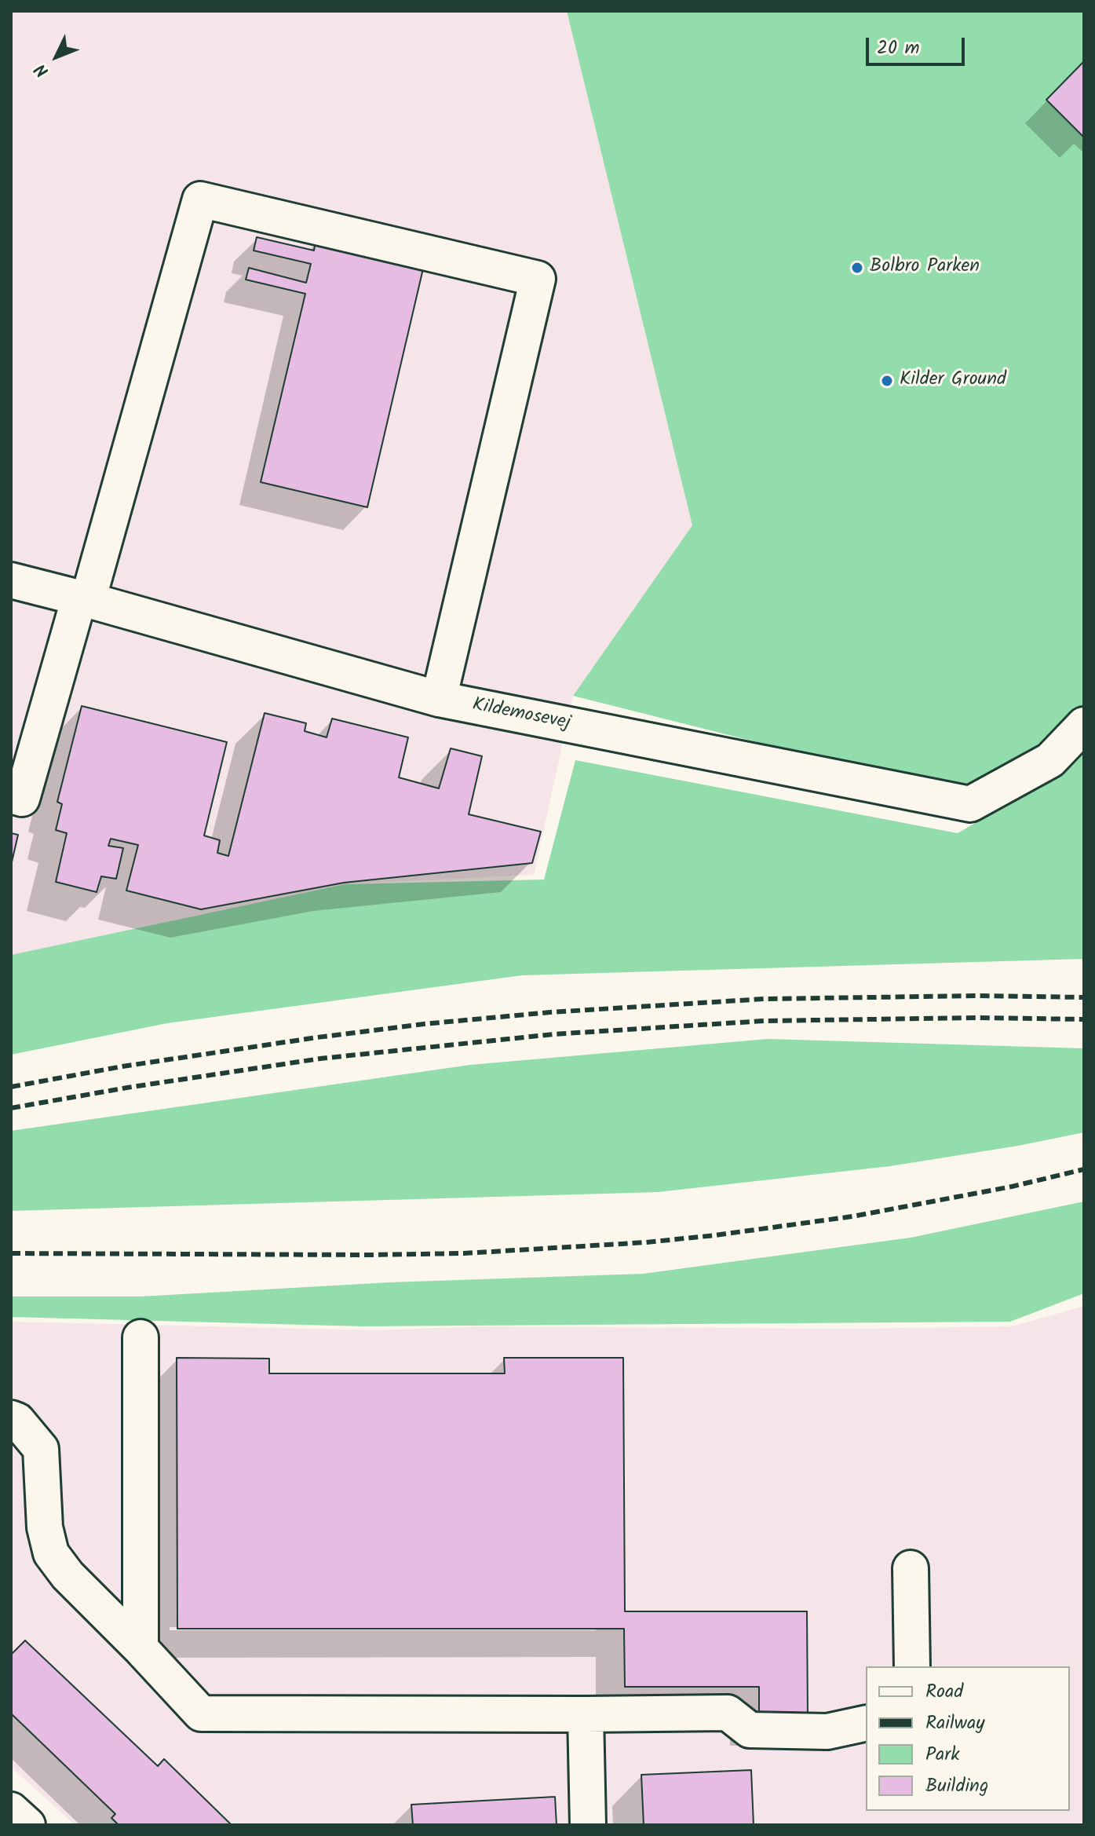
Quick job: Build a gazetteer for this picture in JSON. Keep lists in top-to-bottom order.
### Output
{
  "streets": {
    "street": ["Kildemosevej"]
  },
  "places": ["Bolbro Parken", "Kilder Ground"],
  "legend": [
    "Road",
    "Railway",
    "Park",
    "Building"
  ],
  "scale_bar": "20 m",
  "north": "bottom left"
}
